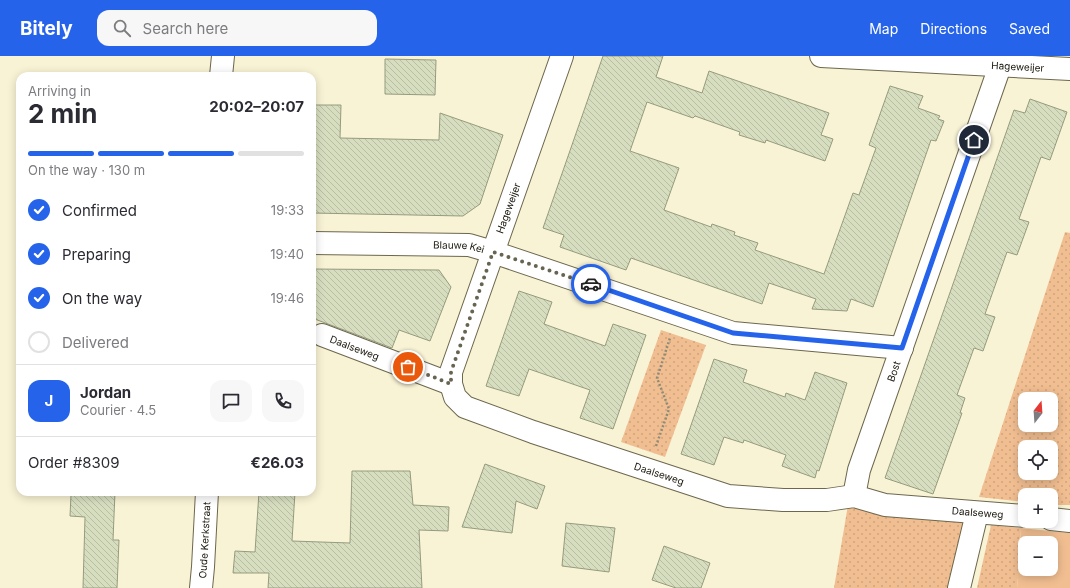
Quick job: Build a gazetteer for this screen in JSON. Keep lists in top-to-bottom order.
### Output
{
  "streets": {
    "street": [
      "Hageweijer",
      "Blauwe Kei",
      "Daalseweg",
      "Bost",
      "Oude Kerkstraat"
    ]
  },
  "crossings": [
    ["Hageweijer", "Blauwe Kei"],
    ["Hageweijer", "Daalseweg"],
    ["Hageweijer", "Bost"],
    ["Blauwe Kei", "Bost"],
    ["Daalseweg", "Bost"]
  ],
  "north": "top",
  "page": {
    "header": "Bitely",
    "search": "Search here",
    "nav": ["Map", "Directions", "Saved"],
    "heading": ["2 min", "Arriving in", "20:02–20:07"],
    "panel": [
      "Jordan",
      "Courier · 4.5",
      "Order #8309",
      "€26.03"
    ],
    "bar": "On the way · 130 m",
    "list": [
      ["Confirmed", "19:33"],
      ["Preparing", "19:40"],
      ["On the way", "19:46"],
      "Delivered"
    ],
    "round": "J",
    "map_buttons": ["+", "−"]
  }
}
